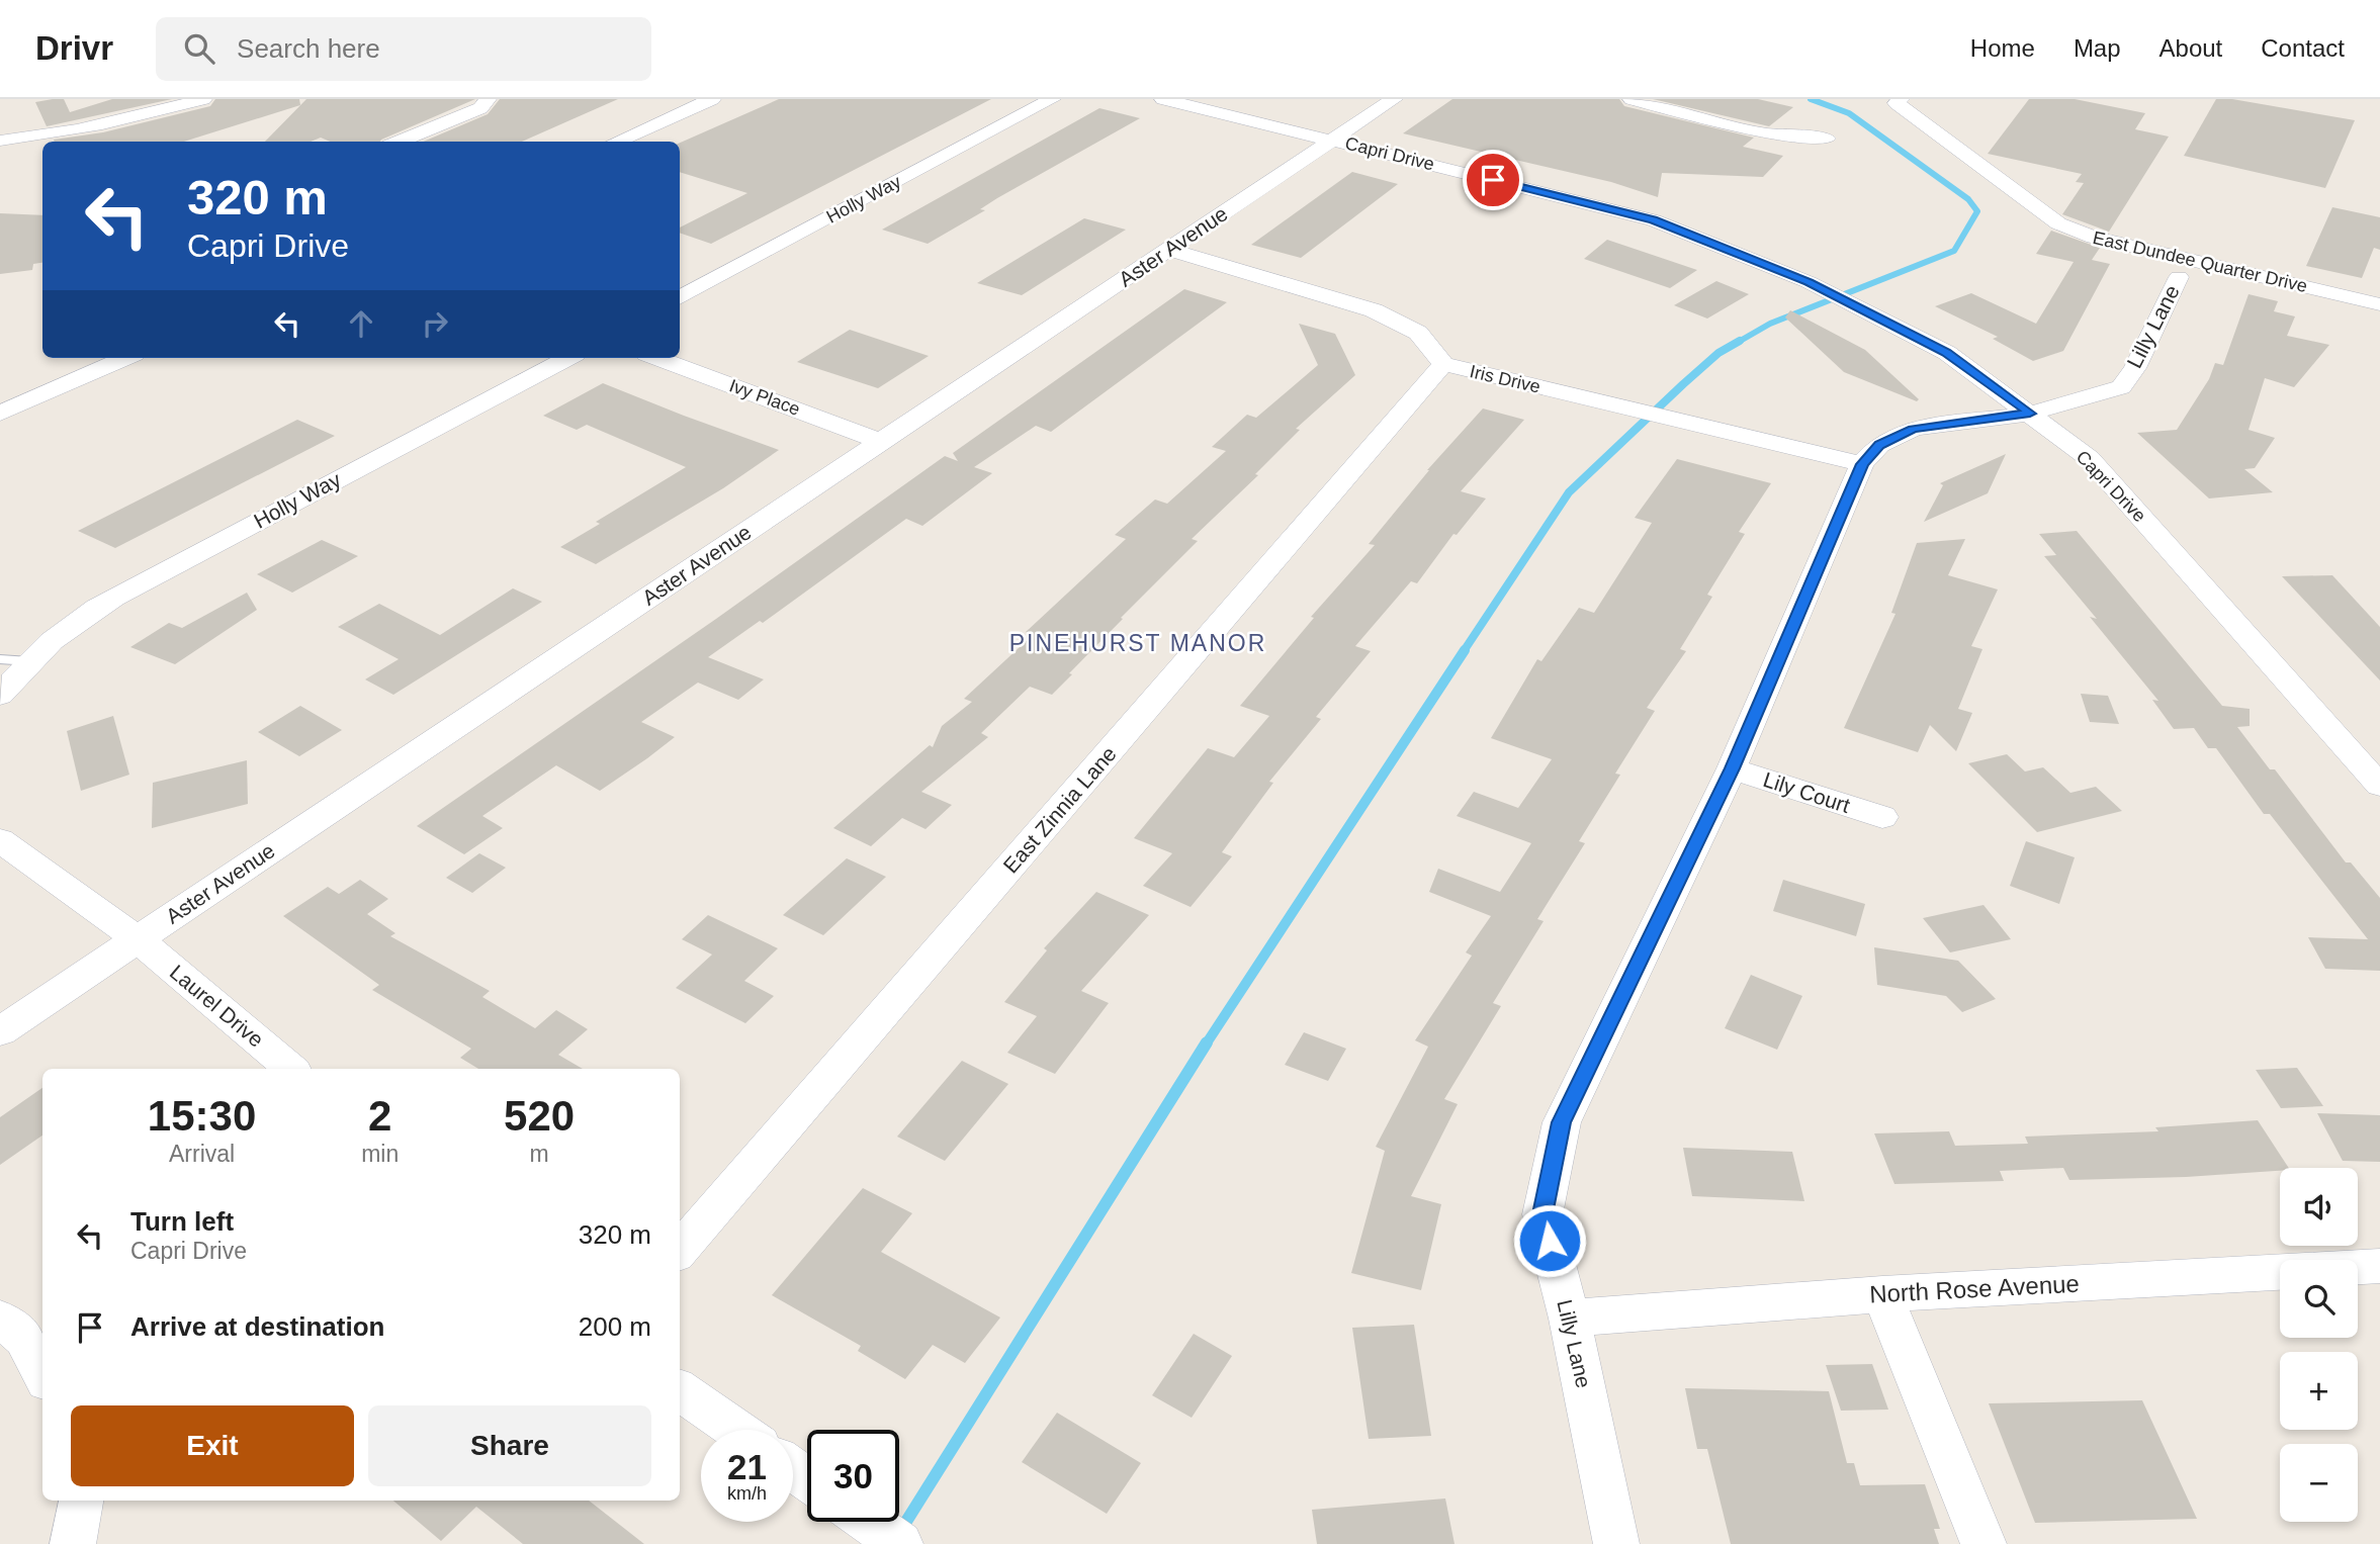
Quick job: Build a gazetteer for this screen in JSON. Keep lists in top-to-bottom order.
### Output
{
  "streets": {
    "street": [
      "Capri Drive",
      "Holly Way",
      "Aster Avenue",
      "East Dundee Quarter Drive",
      "Lilly Lane",
      "Iris Drive",
      "Ivy Place",
      "Lily Court",
      "East Zinnia Lane",
      "Laurel Drive",
      "North Rose Avenue"
    ]
  },
  "crossings": [
    ["Capri Drive", "Aster Avenue"],
    ["Capri Drive", "Lilly Lane"],
    ["Aster Avenue", "Iris Drive"],
    ["Aster Avenue", "Ivy Place"],
    ["Aster Avenue", "Laurel Drive"],
    ["Lilly Lane", "Iris Drive"],
    ["Lilly Lane", "Lily Court"],
    ["Lilly Lane", "North Rose Avenue"],
    ["Iris Drive", "East Zinnia Lane"]
  ],
  "districts": ["PINEHURST MANOR"],
  "page": {
    "header": "Drivr",
    "search": "Search here",
    "nav": [
      "Home",
      "Map",
      "About",
      "Contact"
    ],
    "turn": ["320 m", "Capri Drive"],
    "eta": [
      "15:30",
      "Arrival",
      "2",
      "min",
      "520",
      "m"
    ],
    "map_buttons": ["+", "−"],
    "list": [
      {
        "name": "Turn left",
        "note": "Capri Drive",
        "value": "320 m"
      },
      {
        "name": "Arrive at destination",
        "value": "200 m"
      }
    ],
    "buttons": ["Exit", "Share"],
    "speed": "21 km/h",
    "limit": "30"
  }
}
